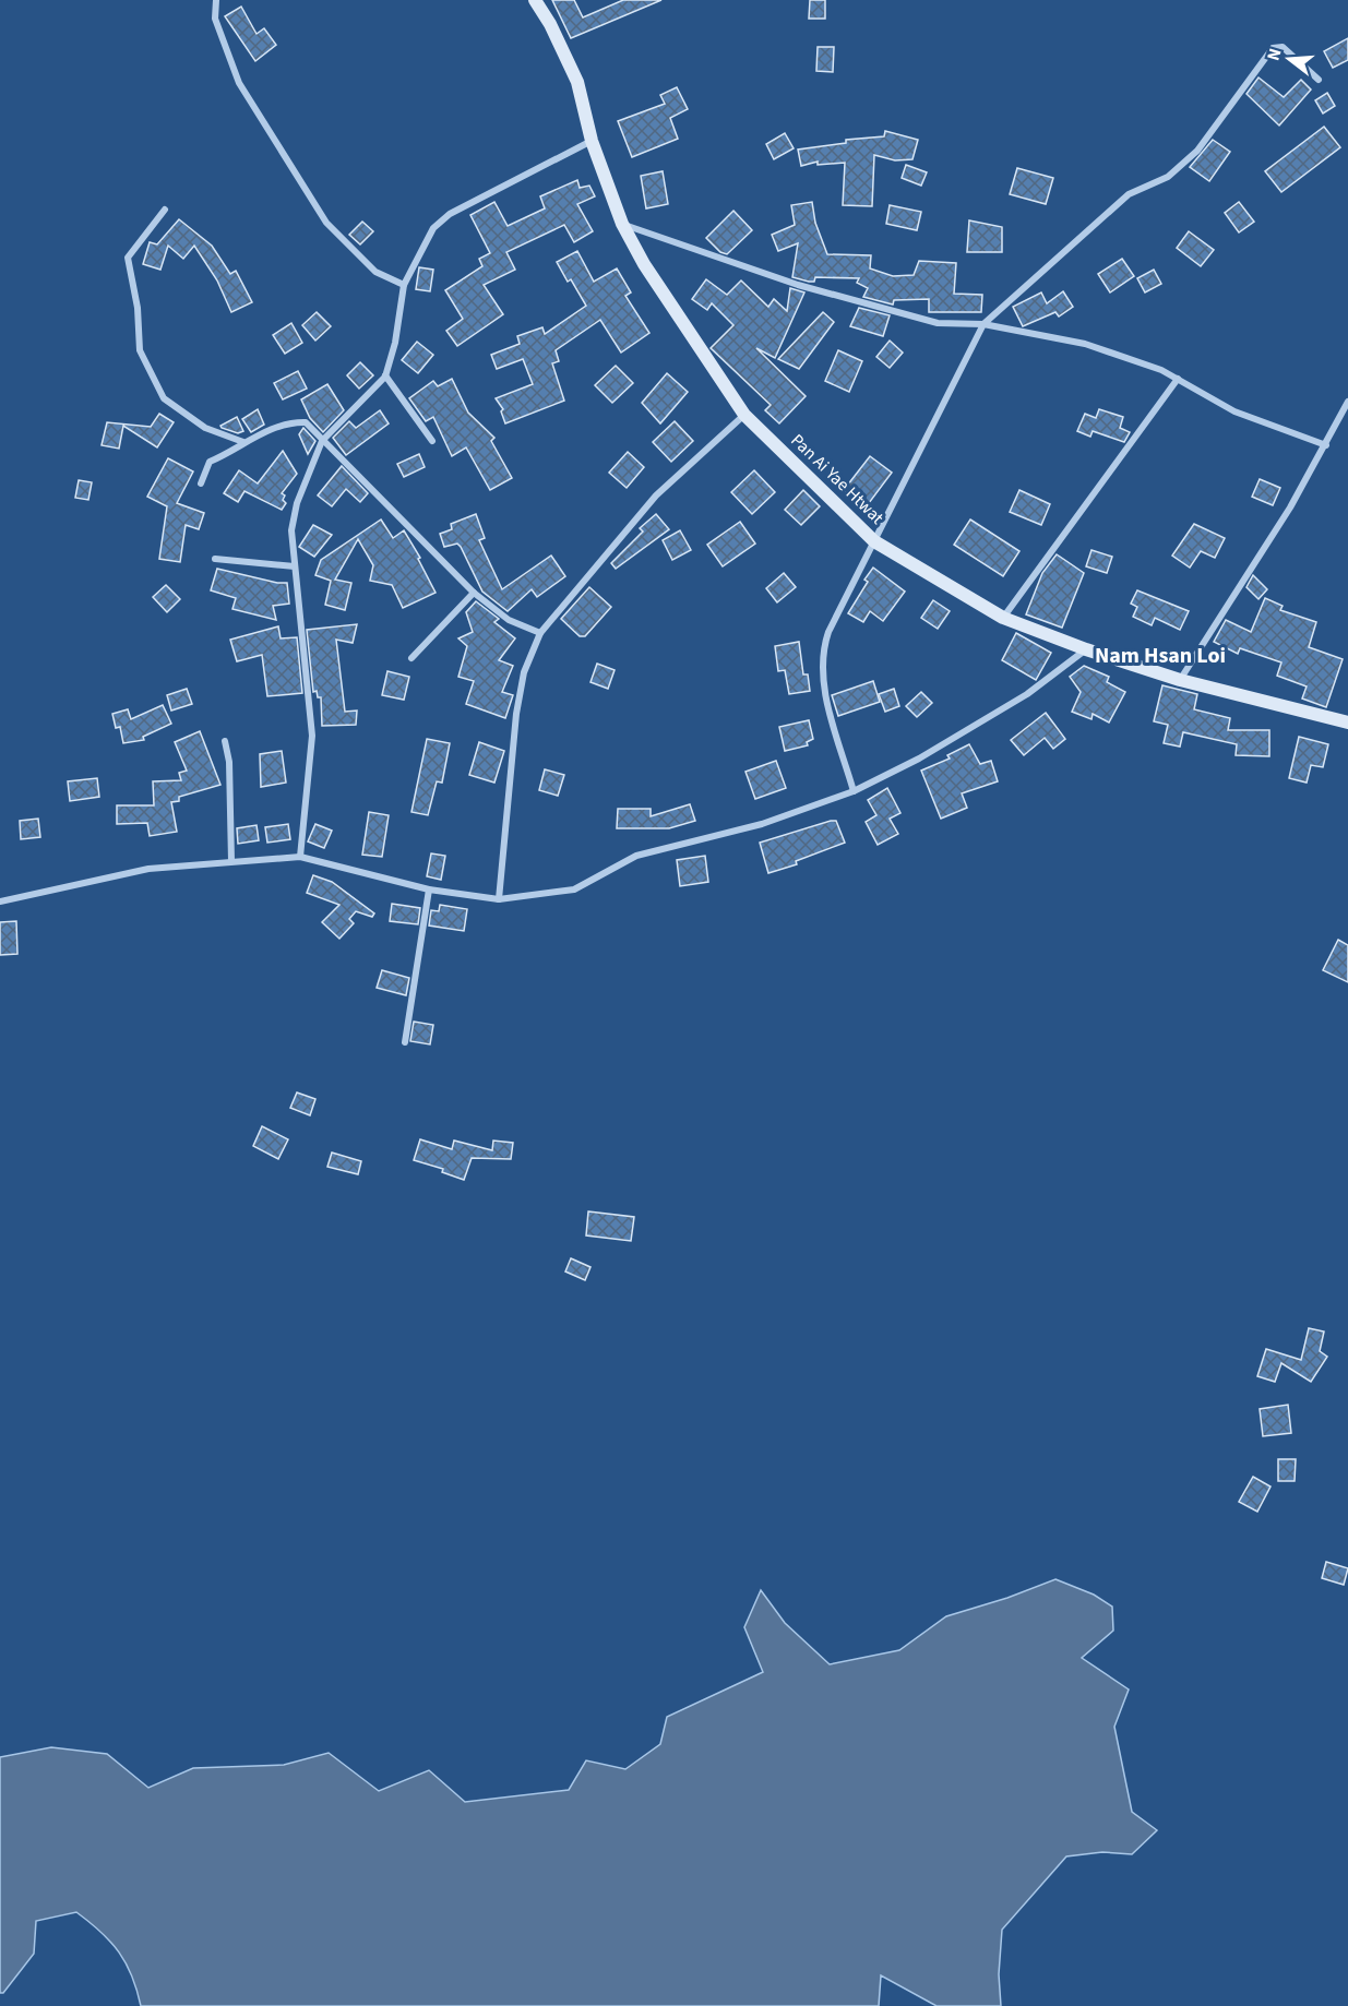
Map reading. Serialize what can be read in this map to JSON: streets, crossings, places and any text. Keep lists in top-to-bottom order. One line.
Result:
{"streets":{"street":["Pan Ai Yae Htwat"]},"districts":["Nam Hsan Loi"],"north":"left"}
